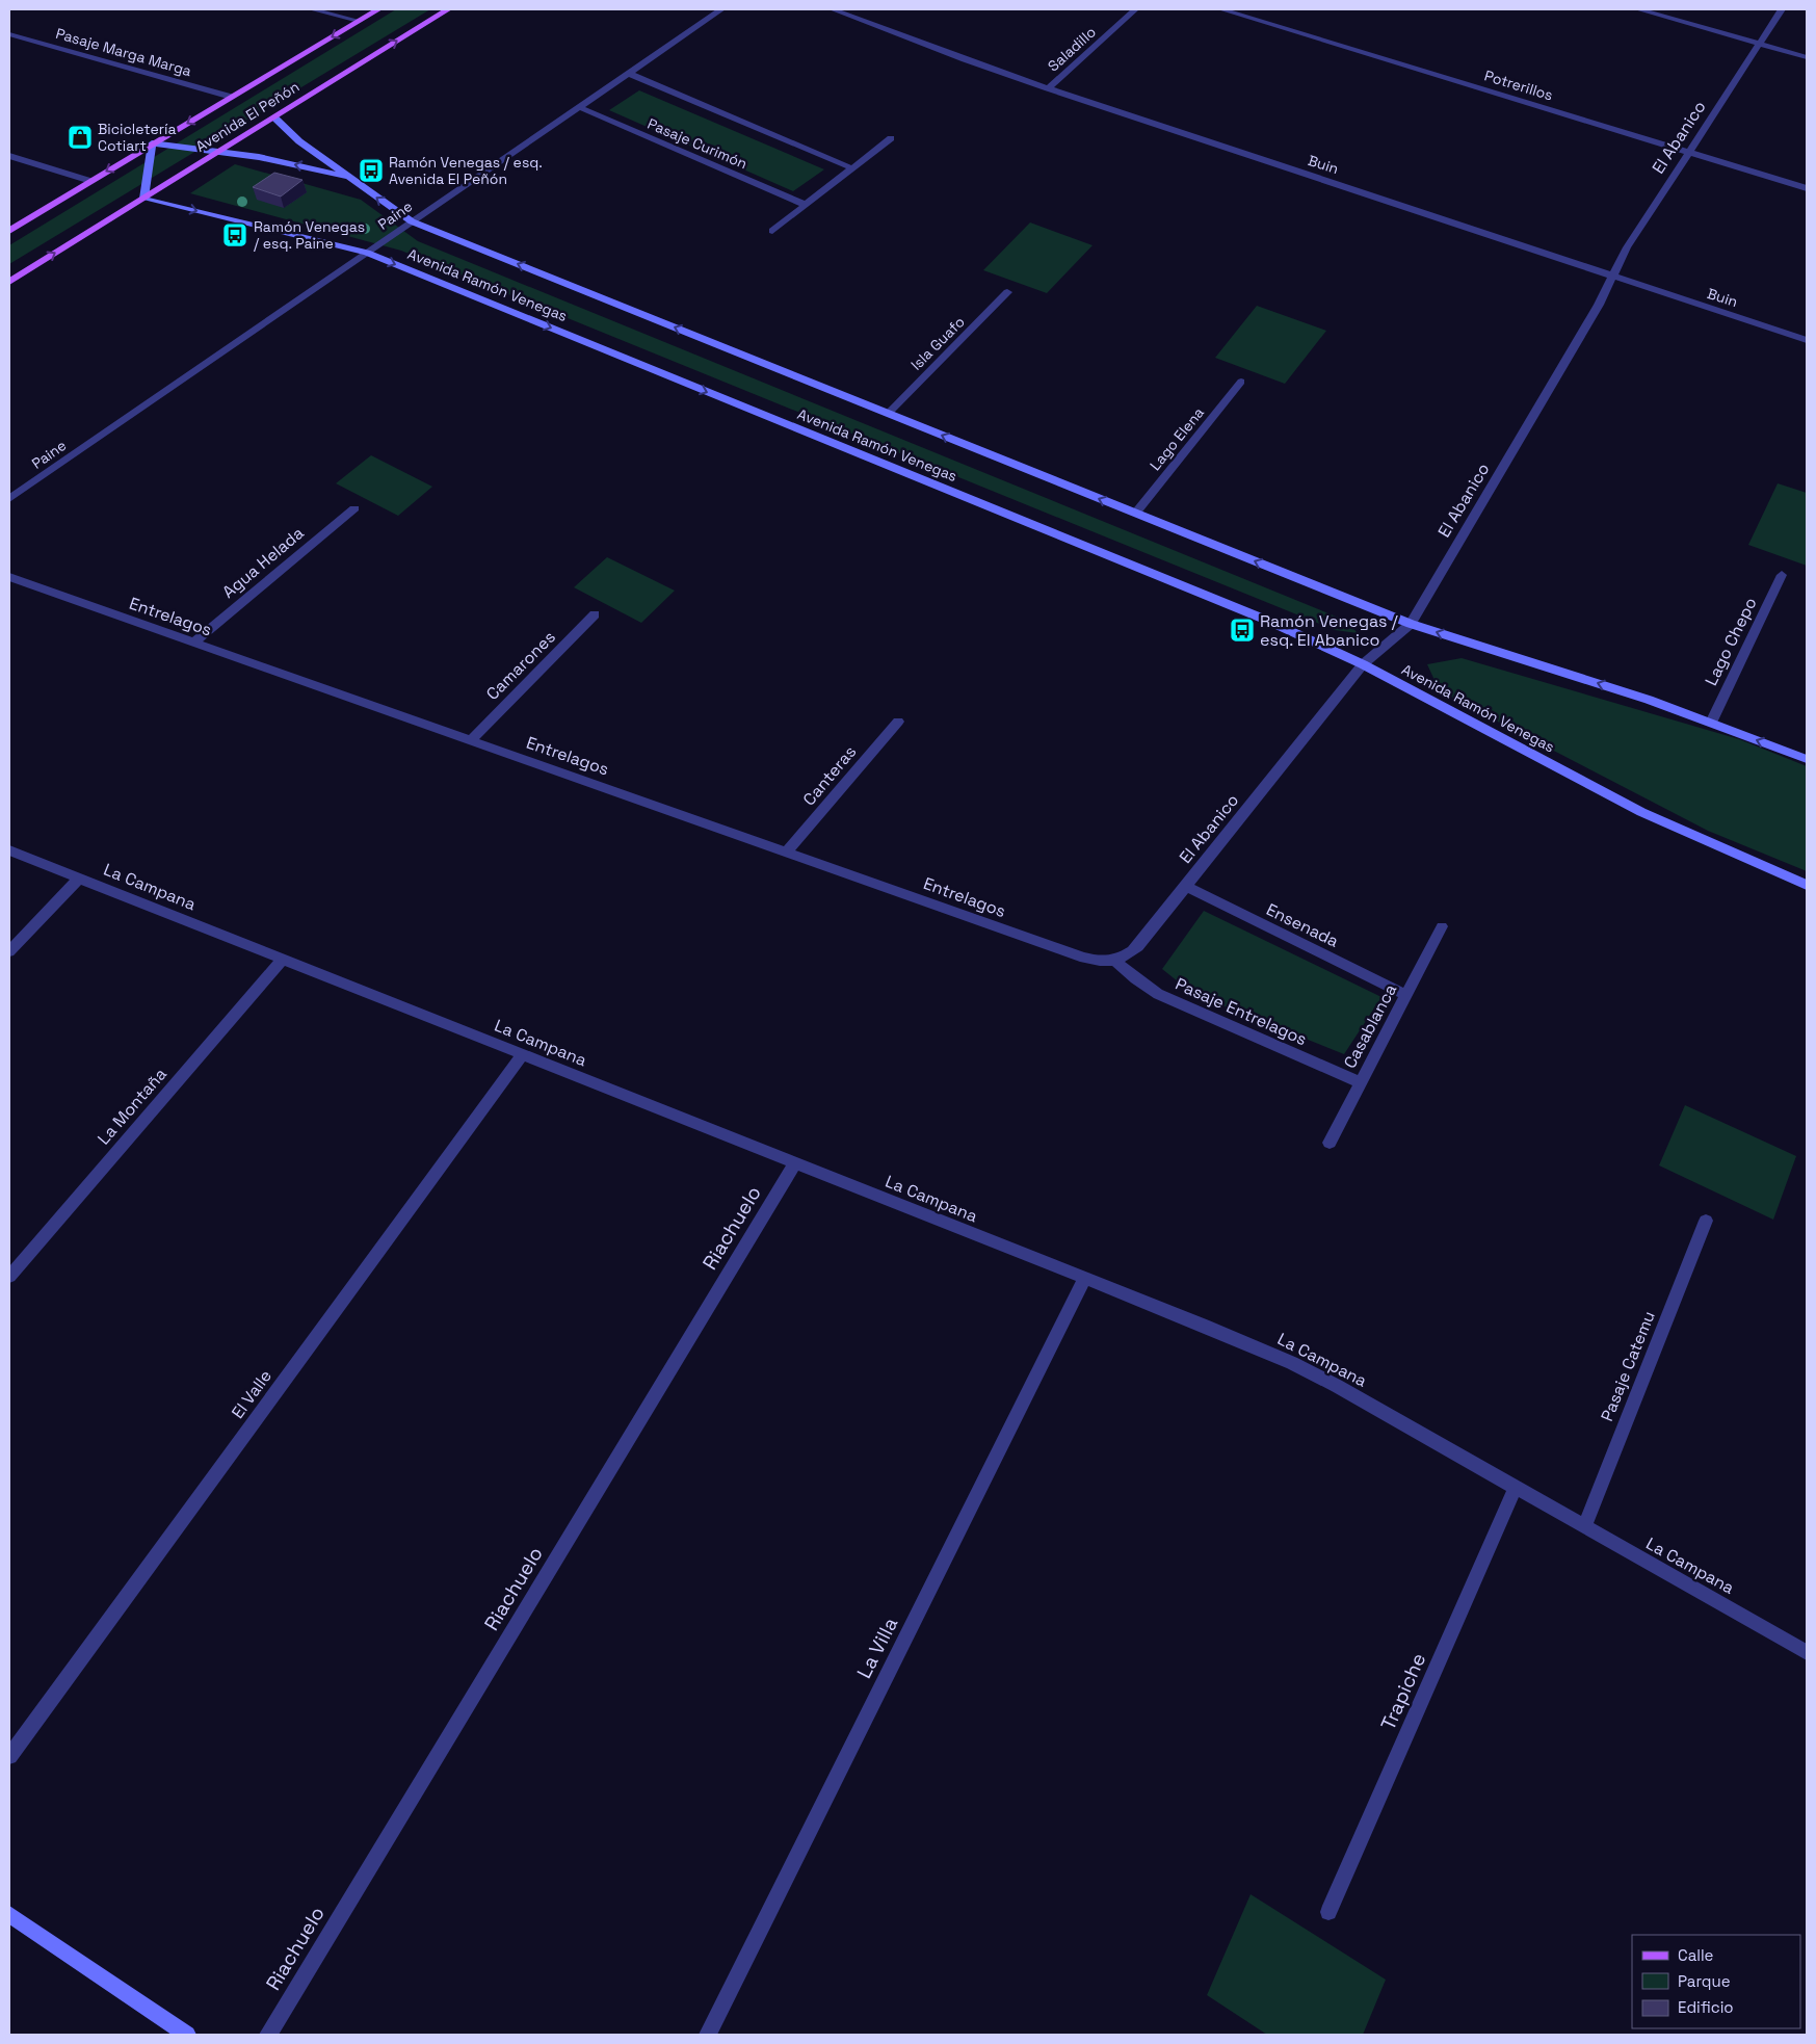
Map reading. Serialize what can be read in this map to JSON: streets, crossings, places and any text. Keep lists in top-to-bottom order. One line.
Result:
{"streets":{"main road":["Avenida El Peñón"],"street":["Saladillo","Pasaje Marga Marga","Potrerillos","El Abanico","Pasaje Curimón","Buin","Paine","Avenida Ramón Venegas","Isla Guafo","Lago Elena","Agua Helada","Entrelagos","Lago Chepo","Camarones","Canteras","La Campana","Ensenada","Pasaje Entrelagos","Casablanca","La Montaña","Riachuelo","Pasaje Catemu","El Valle","La Villa","Trapiche"]},"crossings":[["Saladillo","Buin"],["Pasaje Marga Marga","Avenida El Peñón"],["Potrerillos","El Abanico"],["Avenida El Peñón","Avenida Ramón Venegas"],["El Abanico","Buin"],["El Abanico","Avenida Ramón Venegas"],["El Abanico","Entrelagos"],["El Abanico","Ensenada"],["El Abanico","Pasaje Entrelagos"],["Pasaje Curimón","Paine"],["Paine","Avenida Ramón Venegas"],["Avenida Ramón Venegas","Isla Guafo"],["Avenida Ramón Venegas","Lago Elena"],["Avenida Ramón Venegas","Lago Chepo"],["Agua Helada","Entrelagos"],["Entrelagos","Camarones"],["Entrelagos","Canteras"],["Entrelagos","Pasaje Entrelagos"],["La Campana","La Montaña"],["La Campana","Riachuelo"],["La Campana","Pasaje Catemu"],["La Campana","El Valle"],["La Campana","La Villa"],["La Campana","Trapiche"],["Ensenada","Casablanca"],["Pasaje Entrelagos","Casablanca"]],"places":{"shop":["Bicicletería Cotiart"],"bus stop":["Ramón Venegas / esq. Avenida El Peñón","Ramón Venegas / esq. Paine","Ramón Venegas / esq. El Abanico"]},"legend":["Calle","Parque","Edificio"]}
